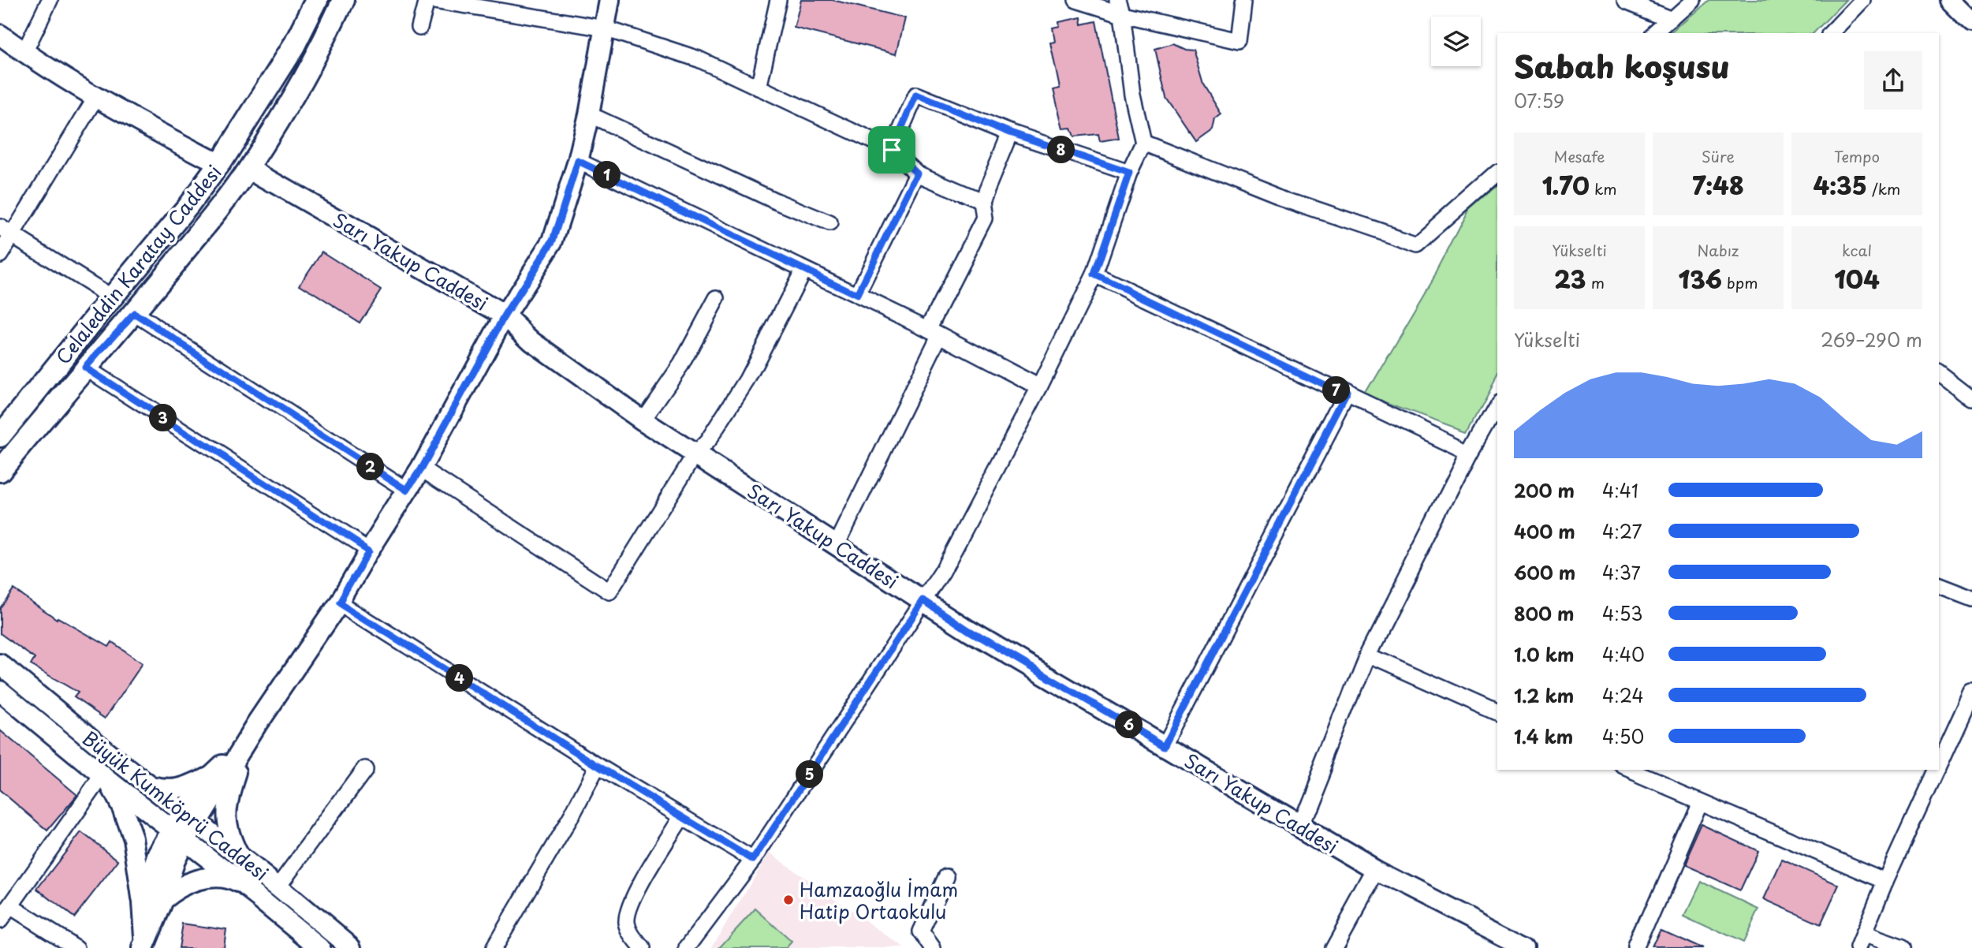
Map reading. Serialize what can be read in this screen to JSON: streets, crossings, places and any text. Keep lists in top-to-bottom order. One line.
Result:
{"streets":{"main road":["Celaleddin Karatay Caddesi"],"street":["Sarı Yakup Caddesi","Büyük Kumköprü Caddesi"]},"crossings":[["Sarı Yakup Caddesi","Celaleddin Karatay Caddesi"]],"places":["Hamzaoğlu İmam Hatip Ortaokulu"],"page":{"heading":["Sabah koşusu","07:59"],"stats":[["Mesafe","1.70 km"],["Süre","7:48"],["Tempo","4:35 /km"],["Yükselti","23 m"],["Nabız","136 bpm"],["kcal","104"]],"pins":["8","1","7","3","2","4","6","5"],"chart":["Yükselti","269–290 m"],"list":[{"name":"200 m","note":"4:41"},{"name":"400 m","note":"4:27"},{"name":"600 m","note":"4:37"},{"name":"800 m","note":"4:53"},{"name":"1.0 km","note":"4:40"},{"name":"1.2 km","note":"4:24"},{"name":"1.4 km","note":"4:50"}]}}
